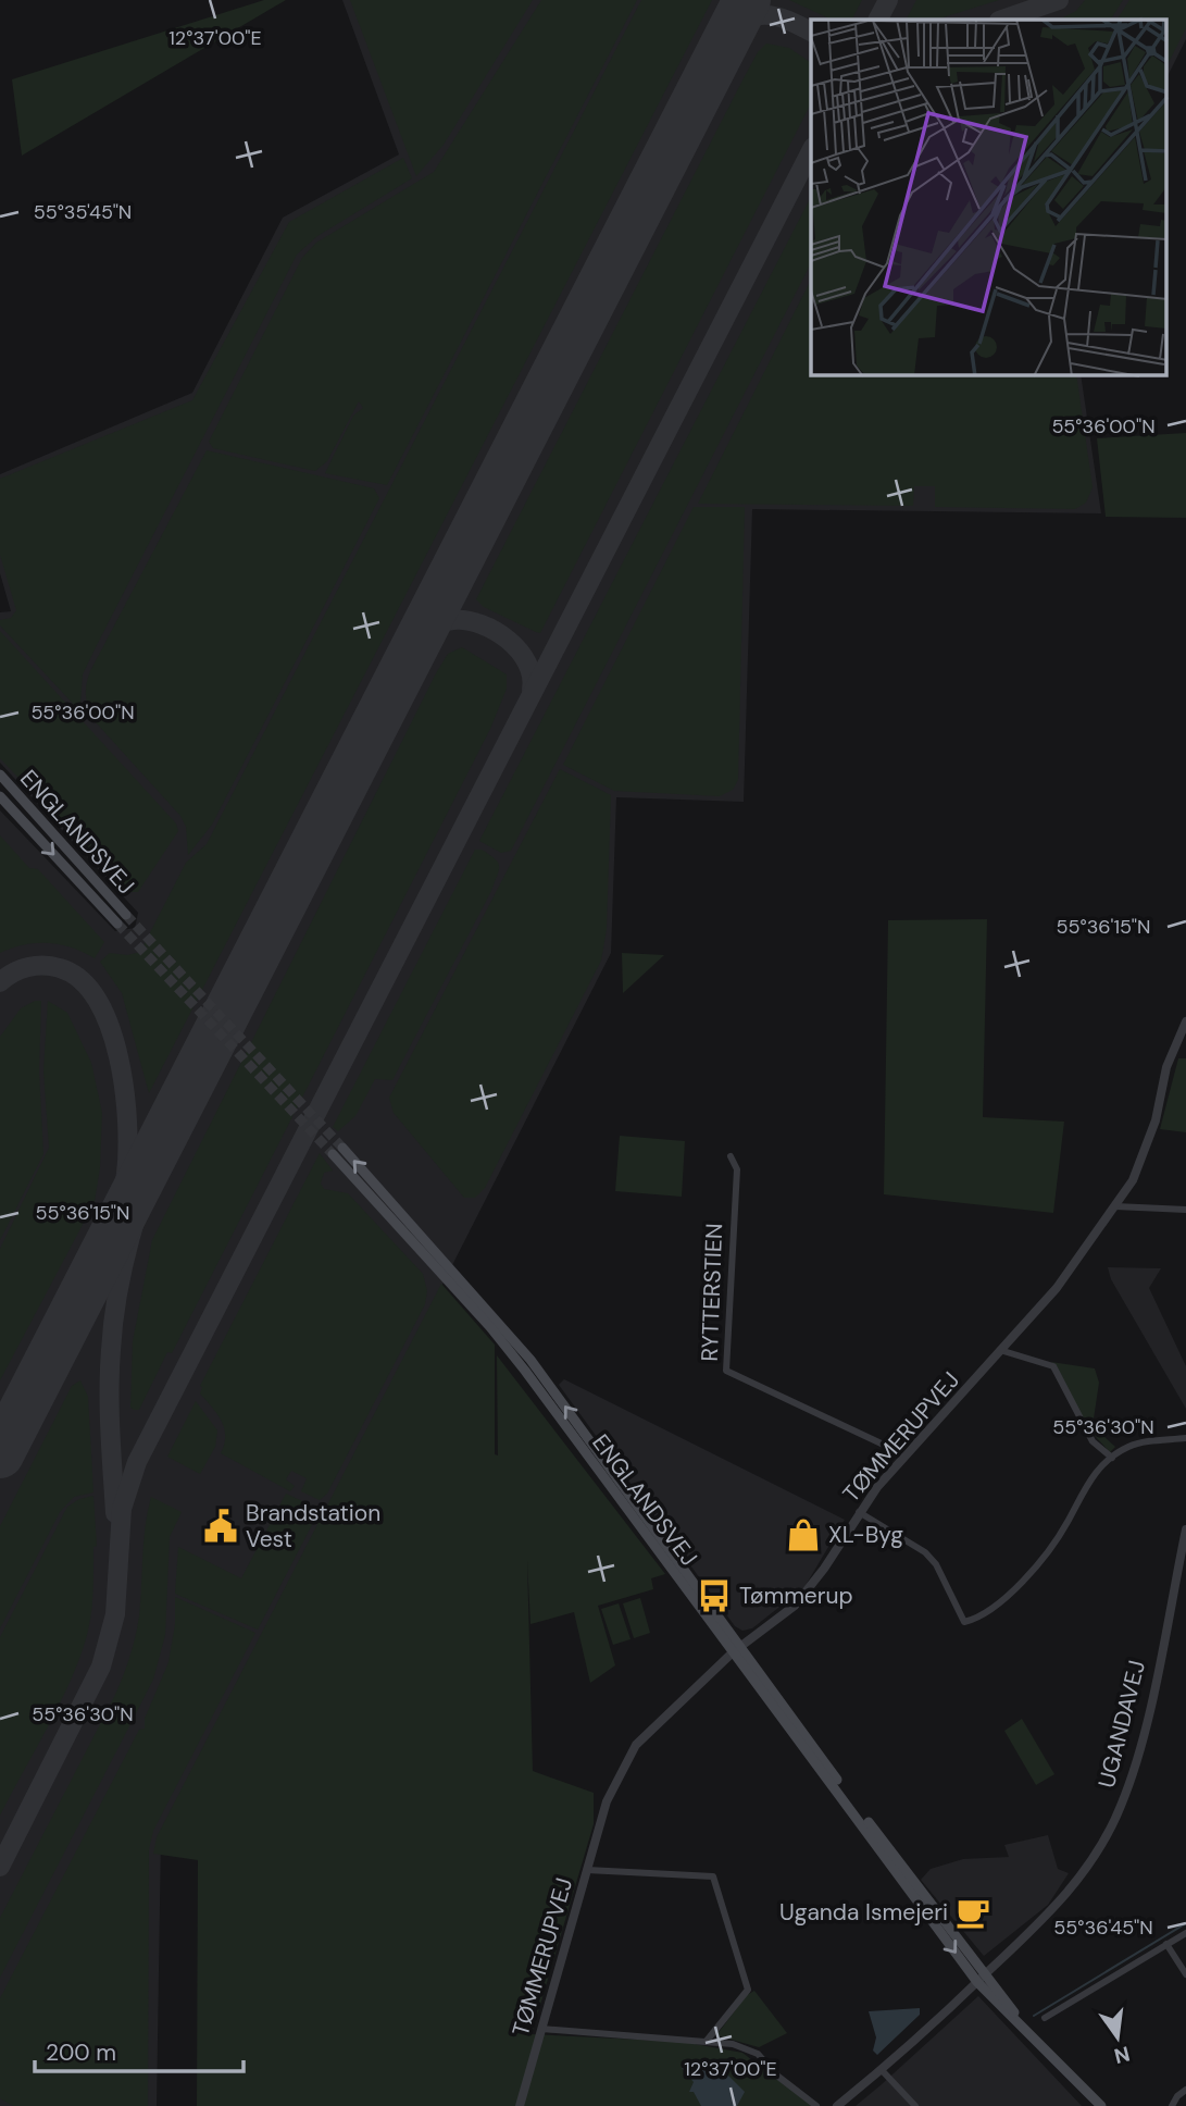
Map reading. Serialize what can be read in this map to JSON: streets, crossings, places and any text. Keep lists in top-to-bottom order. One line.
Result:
{"streets":{"main road":["ENGLANDSVEJ"],"street":["RYTTERSTIEN","TØMMERUPVEJ","UGANDAVEJ"]},"crossings":[["ENGLANDSVEJ","TØMMERUPVEJ"],["ENGLANDSVEJ","UGANDAVEJ"],["RYTTERSTIEN","TØMMERUPVEJ"]],"places":{"public building":["Brandstation Vest"],"shop":["XL-Byg"],"bus stop":["Tømmerup"],"cafe":["Uganda Ismejeri"]},"scale_bar":"200 m","north":"bottom","coordinates":["12°37'00\"E","55°35'45\"N","55°36'00\"N","55°36'15\"N","55°36'30\"N","55°36'45\"N"]}
